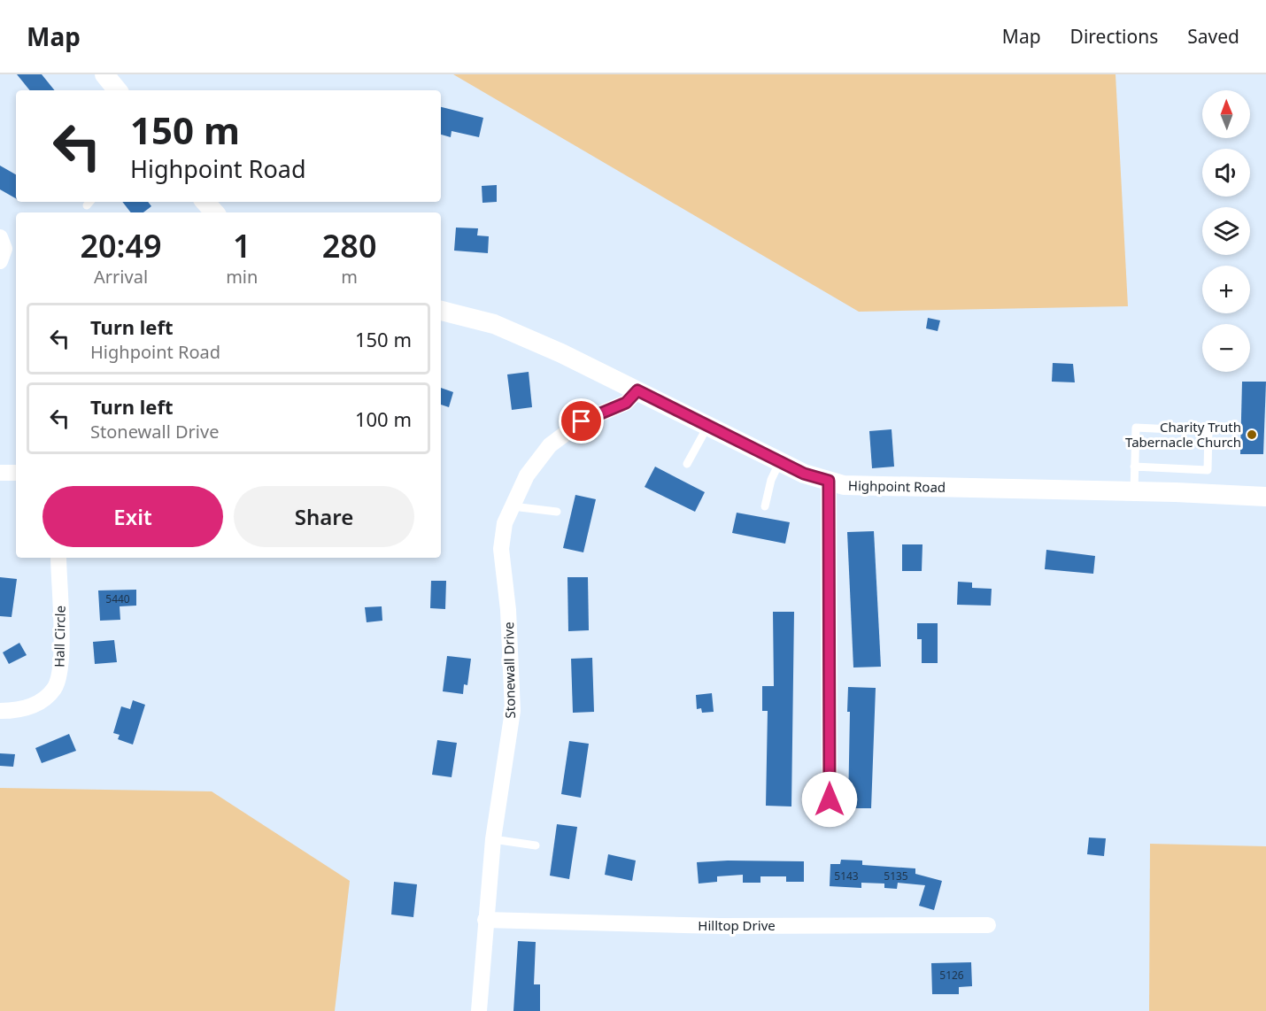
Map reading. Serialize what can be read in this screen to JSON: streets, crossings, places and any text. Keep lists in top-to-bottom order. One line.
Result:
{"streets":{"street":["Highpoint Road","Hall Circle","Stonewall Drive","Hilltop Drive"]},"crossings":[["Highpoint Road","Stonewall Drive"],["Stonewall Drive","Hilltop Drive"]],"places":["Charity Truth Tabernacle Church"],"house_numbers":["5440","5143","5135","5126"],"north":"top","page":{"header":"Map","nav":["Map","Directions","Saved"],"map_buttons":["+","−"],"turn":["150 m","Highpoint Road"],"eta":["20:49","Arrival","1","min","280","m"],"list":[{"name":"Turn left","note":"Highpoint Road","value":"150 m"},{"name":"Turn left","note":"Stonewall Drive","value":"100 m"}],"buttons":["Exit","Share"]}}
